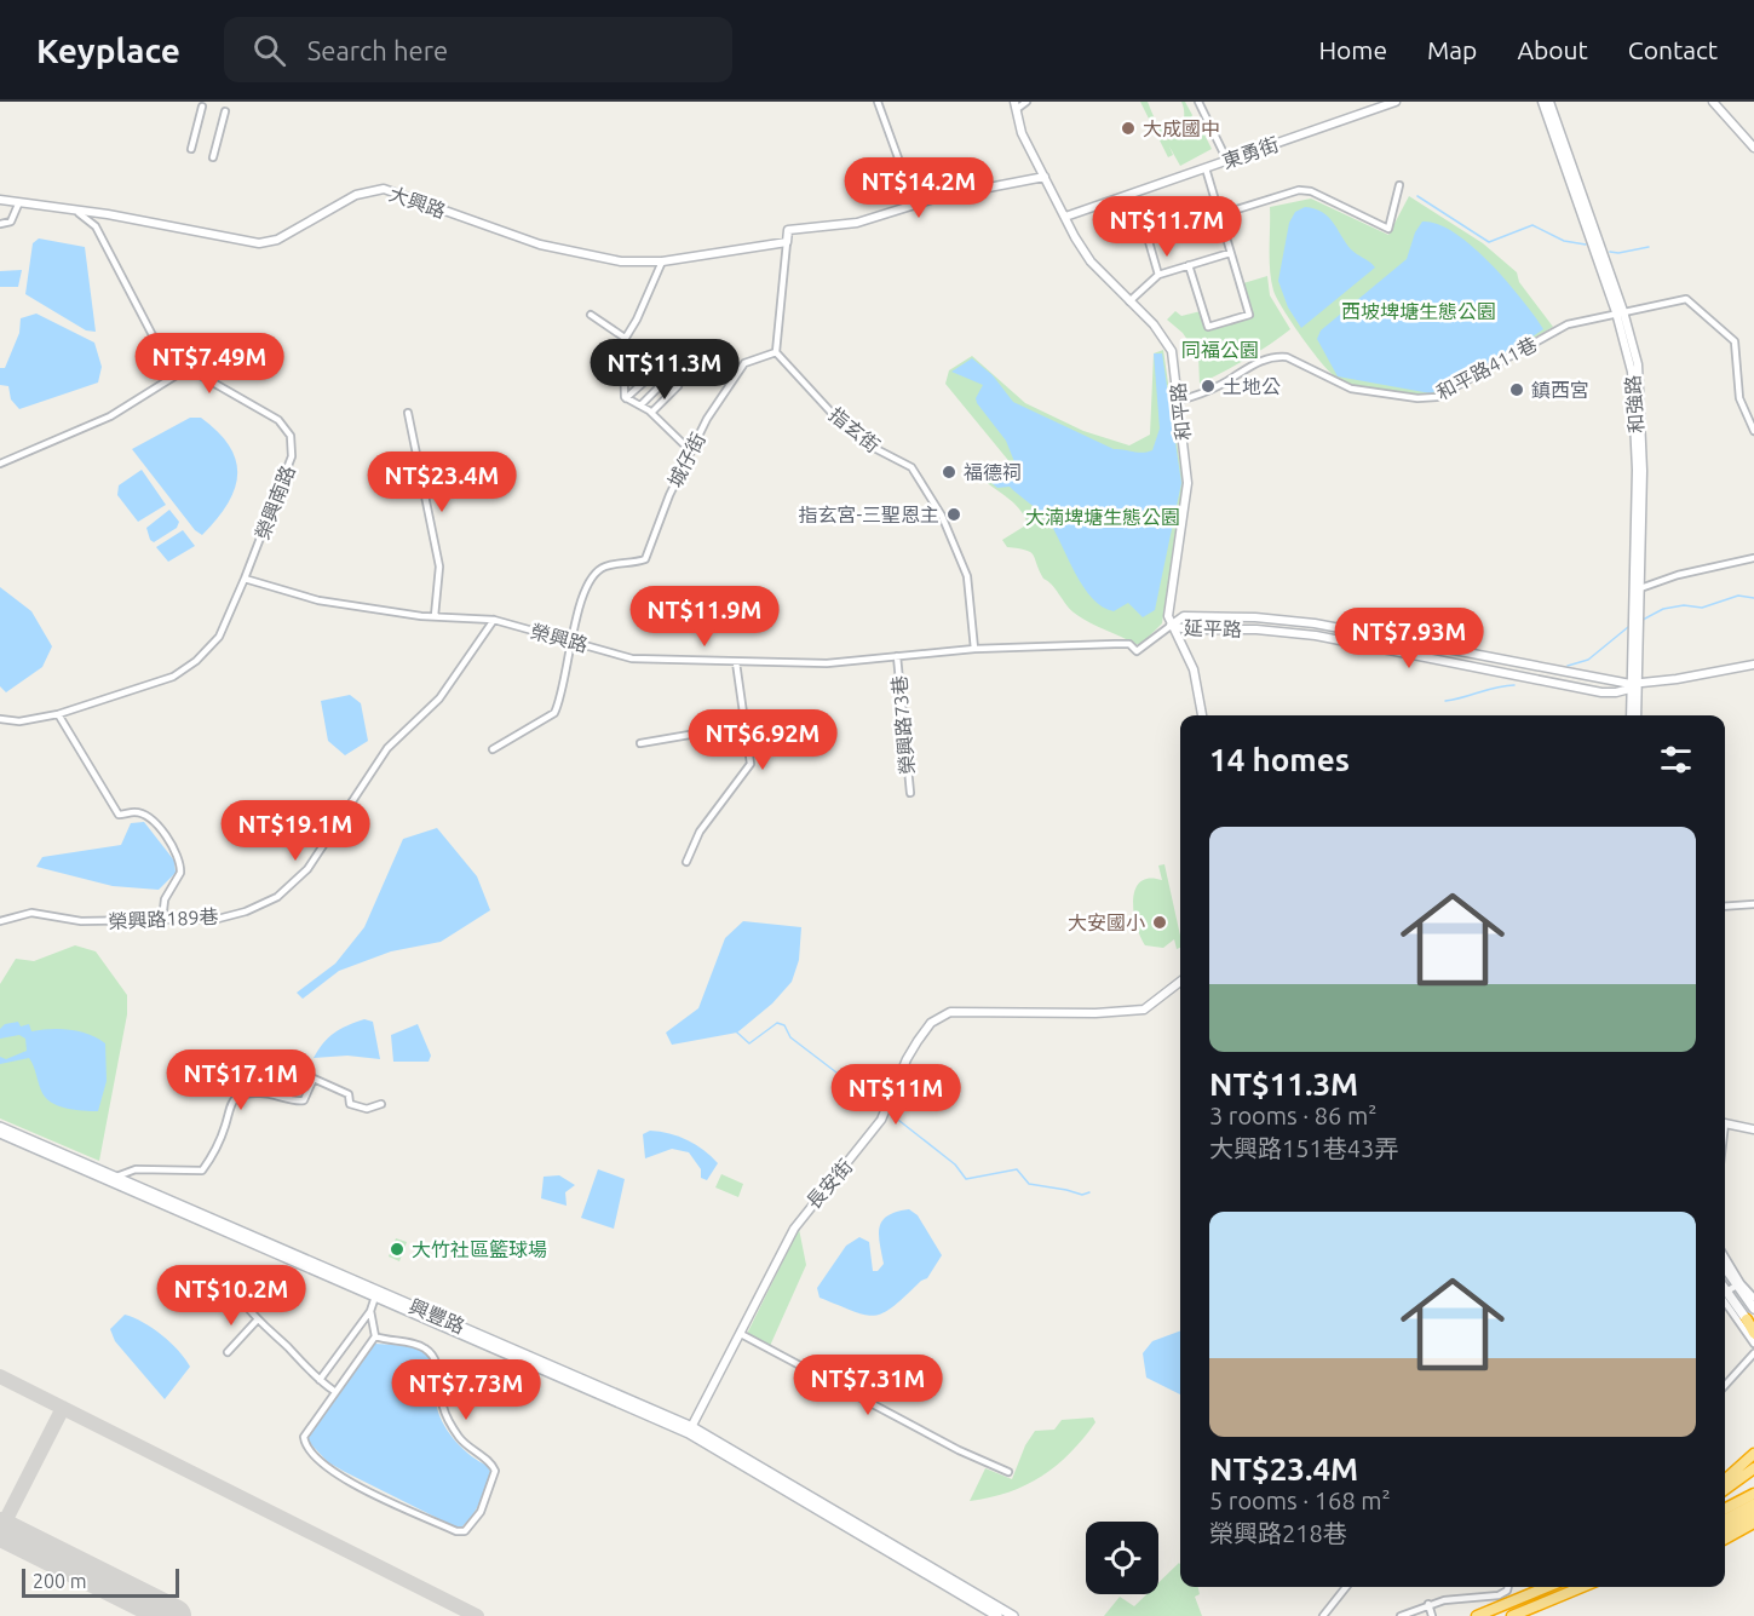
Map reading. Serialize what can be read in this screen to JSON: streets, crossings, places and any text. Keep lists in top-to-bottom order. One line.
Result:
{"streets":{"main road":["興豐路"],"street":["東勇街","大興路","和平路411巷","和強路","和平路","指玄街","城仔街","榮興南路","延平路","榮興路","榮興路73巷","榮興路189巷","長安街"]},"crossings":[["東勇街","和平路"],["大興路","榮興南路"],["和平路411巷","和強路"],["和平路411巷","和平路"],["和強路","延平路"],["和平路","延平路"],["和平路","榮興路"],["指玄街","城仔街"],["指玄街","榮興路"],["城仔街","榮興路"],["榮興南路","榮興路"],["延平路","榮興路"],["榮興路","榮興路73巷"],["榮興路","榮興路189巷"],["長安街","興豐路"]],"parks":["西坡埤塘生態公園","同福公園","大湳埤塘生態公園"],"places":["大成國中","土地公","鎮西宮","福德祠","指玄宮-三聖恩主","大安國小","大竹社區籃球場"],"scale_bar":"200 m","page":{"header":"Keyplace","search":"Search here","nav":["Home","Map","About","Contact"],"price":["NT$14.2M","NT$11.7M","NT$7.49M","NT$11.3M","NT$23.4M","NT$11.9M","NT$7.93M","NT$6.92M","NT$19.1M","NT$17.1M","NT$11M","NT$10.2M","NT$7.31M","NT$7.73M"],"heading":"14 homes","list":[{"name":"NT$11.3M","note":"3 rooms · 86 m² · 大興路151巷43弄"},{"name":"NT$23.4M","note":"5 rooms · 168 m² · 榮興路218巷"}],"scale":"200 m"}}
